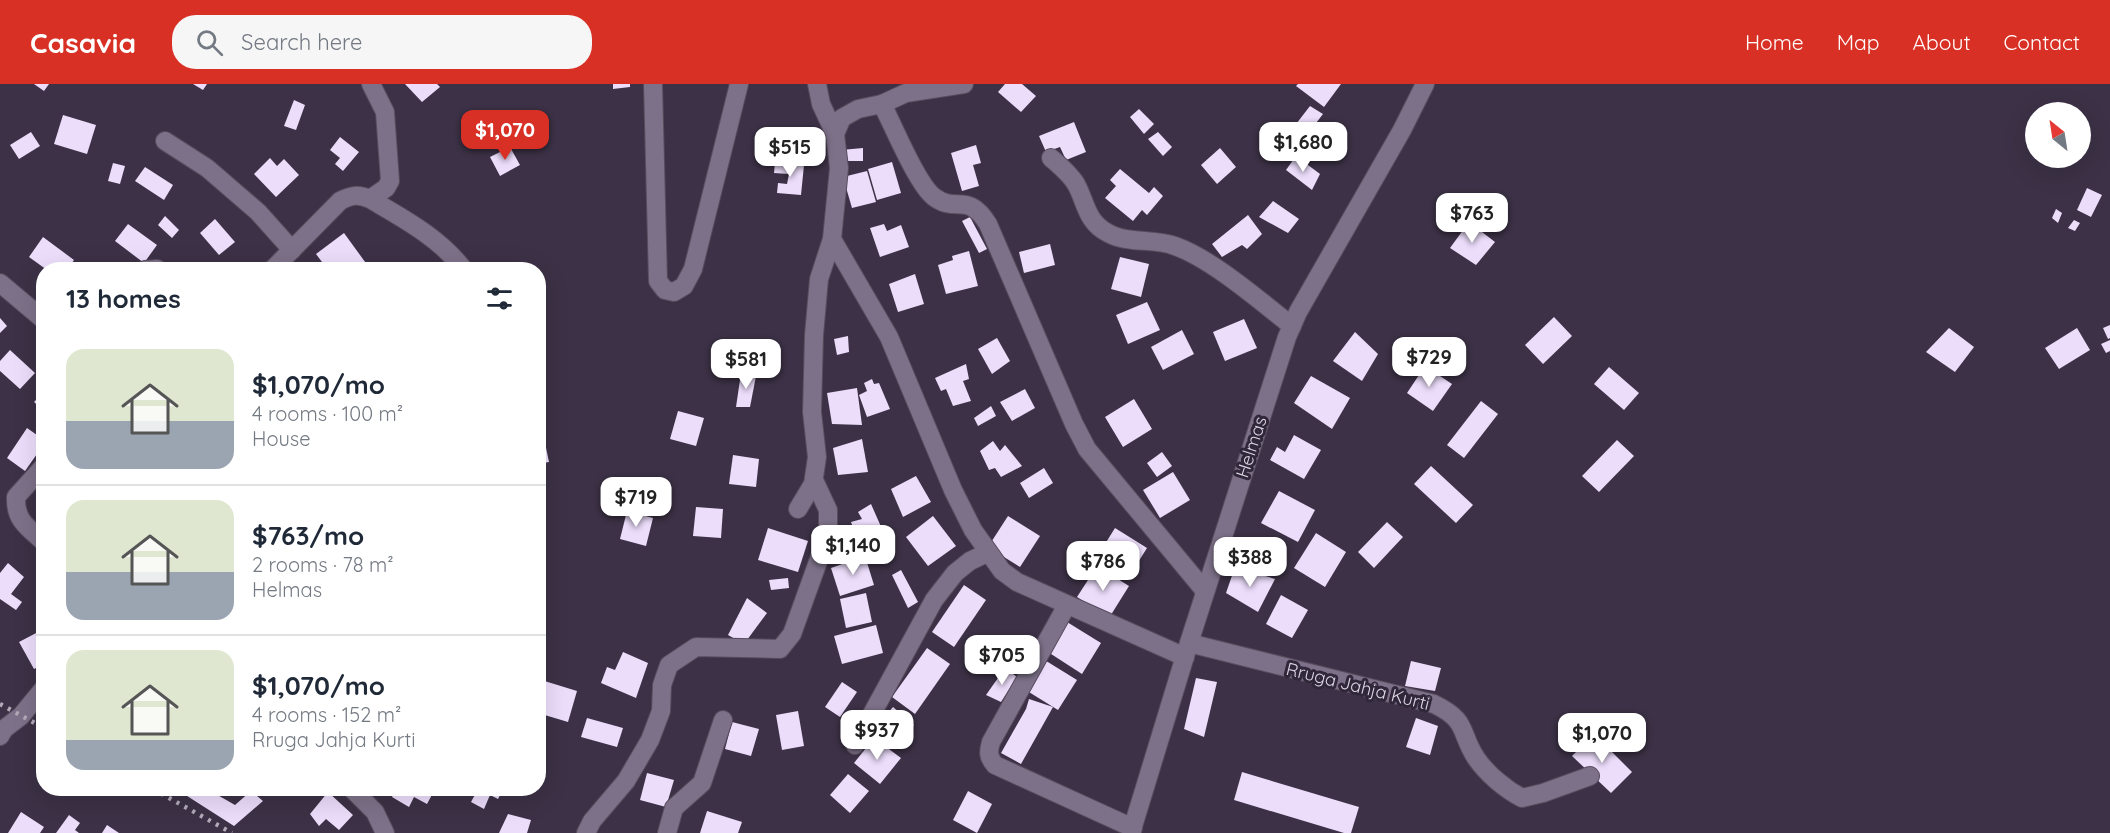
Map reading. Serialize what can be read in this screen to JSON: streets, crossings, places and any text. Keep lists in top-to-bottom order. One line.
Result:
{"streets":{"street":["Helmas","Rruga Jahja Kurti"]},"crossings":[["Helmas","Rruga Jahja Kurti"]],"north":"top left","page":{"header":"Casavia","search":"Search here","nav":["Home","Map","About","Contact"],"price":["$1,070","$1,680","$515","$763","$729","$581","$719","$1,140","$388","$786","$705","$937","$1,070"],"heading":"13 homes","list":[{"name":"$1,070/mo","note":"4 rooms · 100 m² · House"},{"name":"$763/mo","note":"2 rooms · 78 m² · Helmas"},{"name":"$1,070/mo","note":"4 rooms · 152 m² · Rruga Jahja Kurti"}]}}
